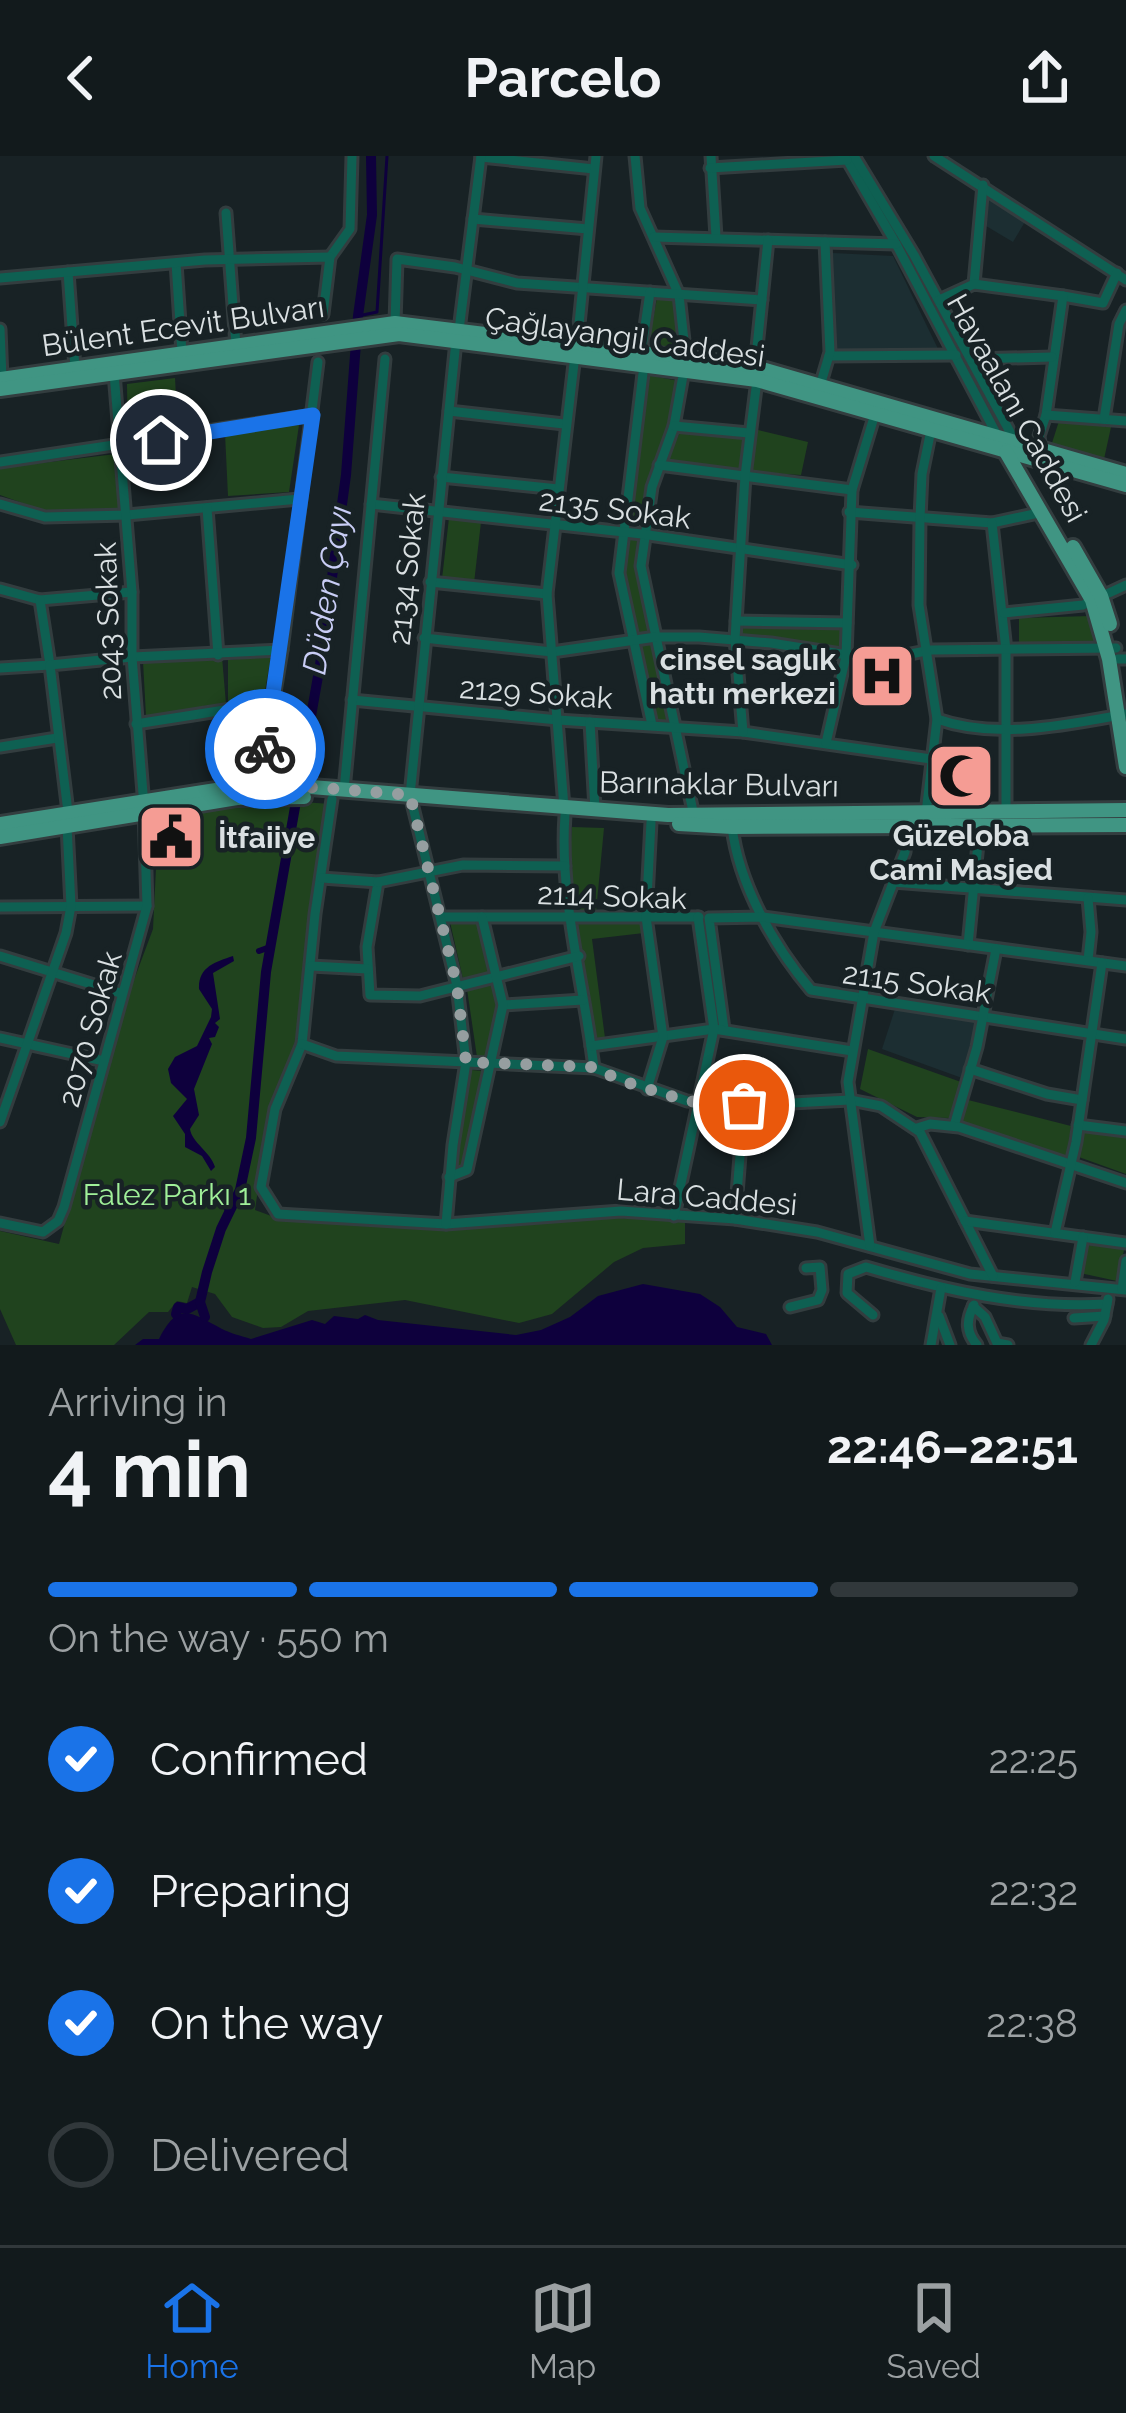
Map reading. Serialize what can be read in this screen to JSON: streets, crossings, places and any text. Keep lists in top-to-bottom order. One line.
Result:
{"streets":{"main road":["Bülent Ecevit Bulvarı","Çağlayangil Caddesi","Havaalanı Caddesi","Barınaklar Bulvarı"],"street":["2135 Sokak","2134 Sokak","2043 Sokak","2129 Sokak","2114 Sokak","2115 Sokak","2070 Sokak","Lara Caddesi"]},"crossings":[["Bülent Ecevit Bulvarı","Çağlayangil Caddesi"],["Bülent Ecevit Bulvarı","2043 Sokak"],["Çağlayangil Caddesi","Havaalanı Caddesi"],["Çağlayangil Caddesi","2134 Sokak"],["2135 Sokak","2134 Sokak"],["2134 Sokak","2129 Sokak"],["2134 Sokak","Barınaklar Bulvarı"],["2134 Sokak","2114 Sokak"],["2134 Sokak","Lara Caddesi"],["2043 Sokak","2070 Sokak"],["Barınaklar Bulvarı","2115 Sokak"],["2114 Sokak","Lara Caddesi"]],"water":["Düden Çayı"],"parks":["Falez Parkı 1"],"places":{"hospital":["cinsel saglık hattı merkezi"],"mosque":["Güzeloba Cami Masjed"],"public building":["İtfaiiye"]},"page":{"header":"Parcelo","heading":["4 min","Arriving in","22:46–22:51"],"bar":"On the way · 550 m","list":[["Confirmed","22:25"],["Preparing","22:32"],["On the way","22:38"],"Delivered"],"tabs":["Home","Map","Saved"]}}
